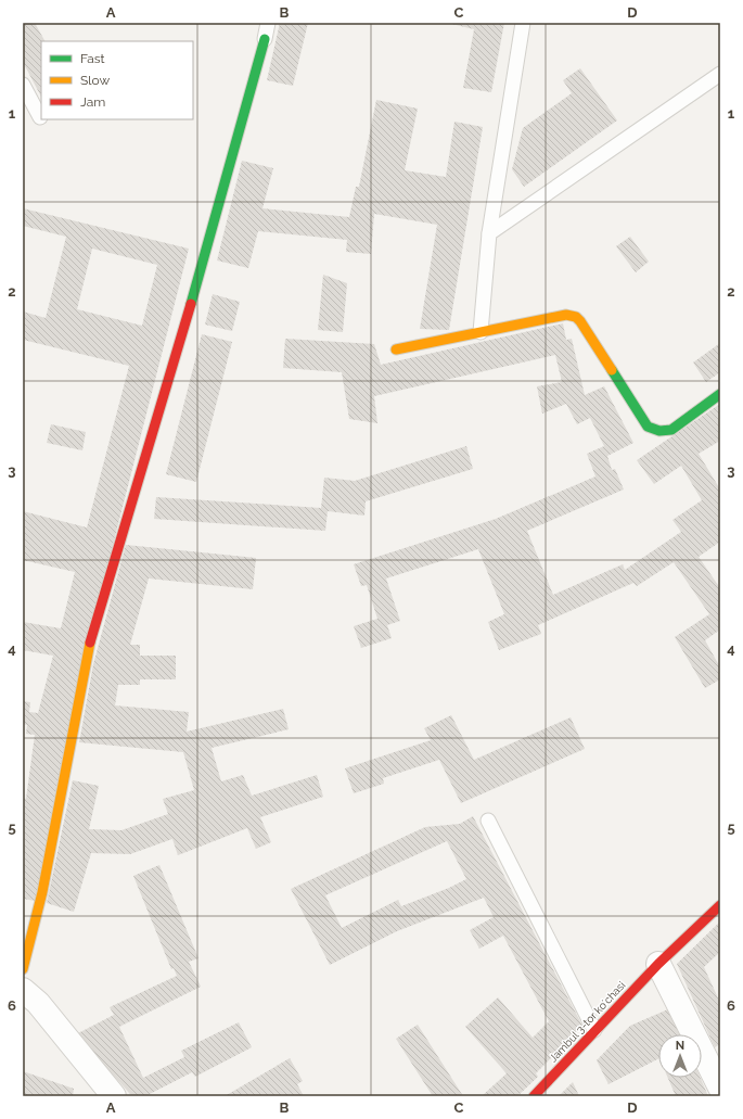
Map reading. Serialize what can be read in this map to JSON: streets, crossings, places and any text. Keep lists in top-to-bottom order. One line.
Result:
{"streets":{"street":["Jambul 3-tor koʻchasi"]},"legend":["Fast","Slow","Jam"],"north":"top","grid":{"columns":["A","B","C","D"],"rows":["1","2","3","4","5","6"]}}
